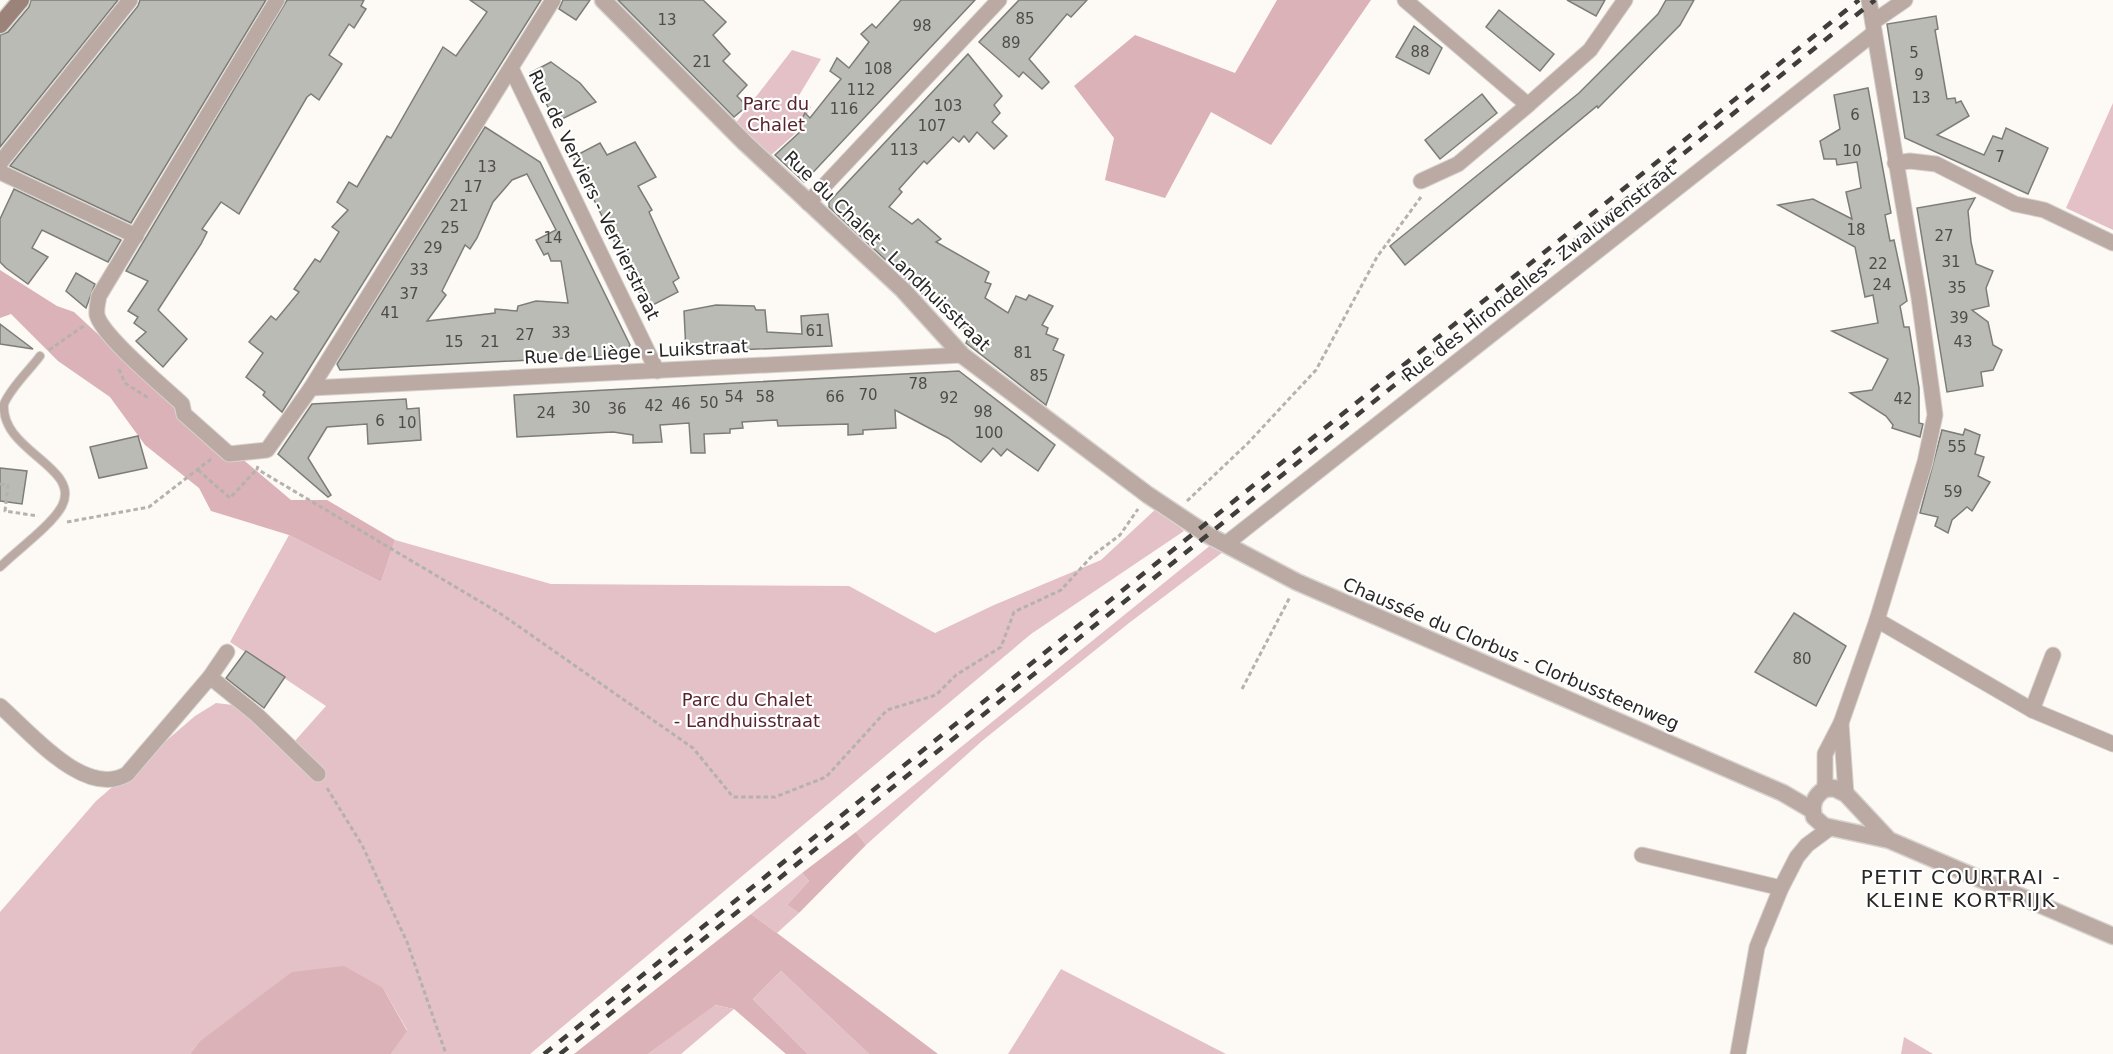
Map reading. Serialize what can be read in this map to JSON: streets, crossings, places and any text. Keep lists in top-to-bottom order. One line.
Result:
{"streets":{"street":["Rue de Verviers - Vervierstraat","Rue du Chalet - Landhuisstraat","Rue des Hirondelles - Zwaluwenstraat","Rue de Liège - Luikstraat","Chaussée du Clorbus - Clorbussteenweg"]},"crossings":[["Rue de Verviers - Vervierstraat","Rue de Liège - Luikstraat"],["Rue du Chalet - Landhuisstraat","Rue des Hirondelles - Zwaluwenstraat"],["Rue du Chalet - Landhuisstraat","Rue de Liège - Luikstraat"],["Rue du Chalet - Landhuisstraat","Chaussée du Clorbus - Clorbussteenweg"],["Rue des Hirondelles - Zwaluwenstraat","Chaussée du Clorbus - Clorbussteenweg"]],"districts":["PETIT COURTRAI - KLEINE KORTRIJK"],"parks":["Parc du Chalet","Parc du Chalet - Landhuisstraat"],"house_numbers":["85","13","98","89","88","5","21","108","9","112","13","103","116","6","107","113","10","7","13","17","21","25","18","27","14","29","31","22","33","24","35","37","41","39","61","33","27","15","21","43","81","85","78","70","54","58","66","92","42","50","46","42","30","36","98","24","6","10","100","55","59","80"]}
